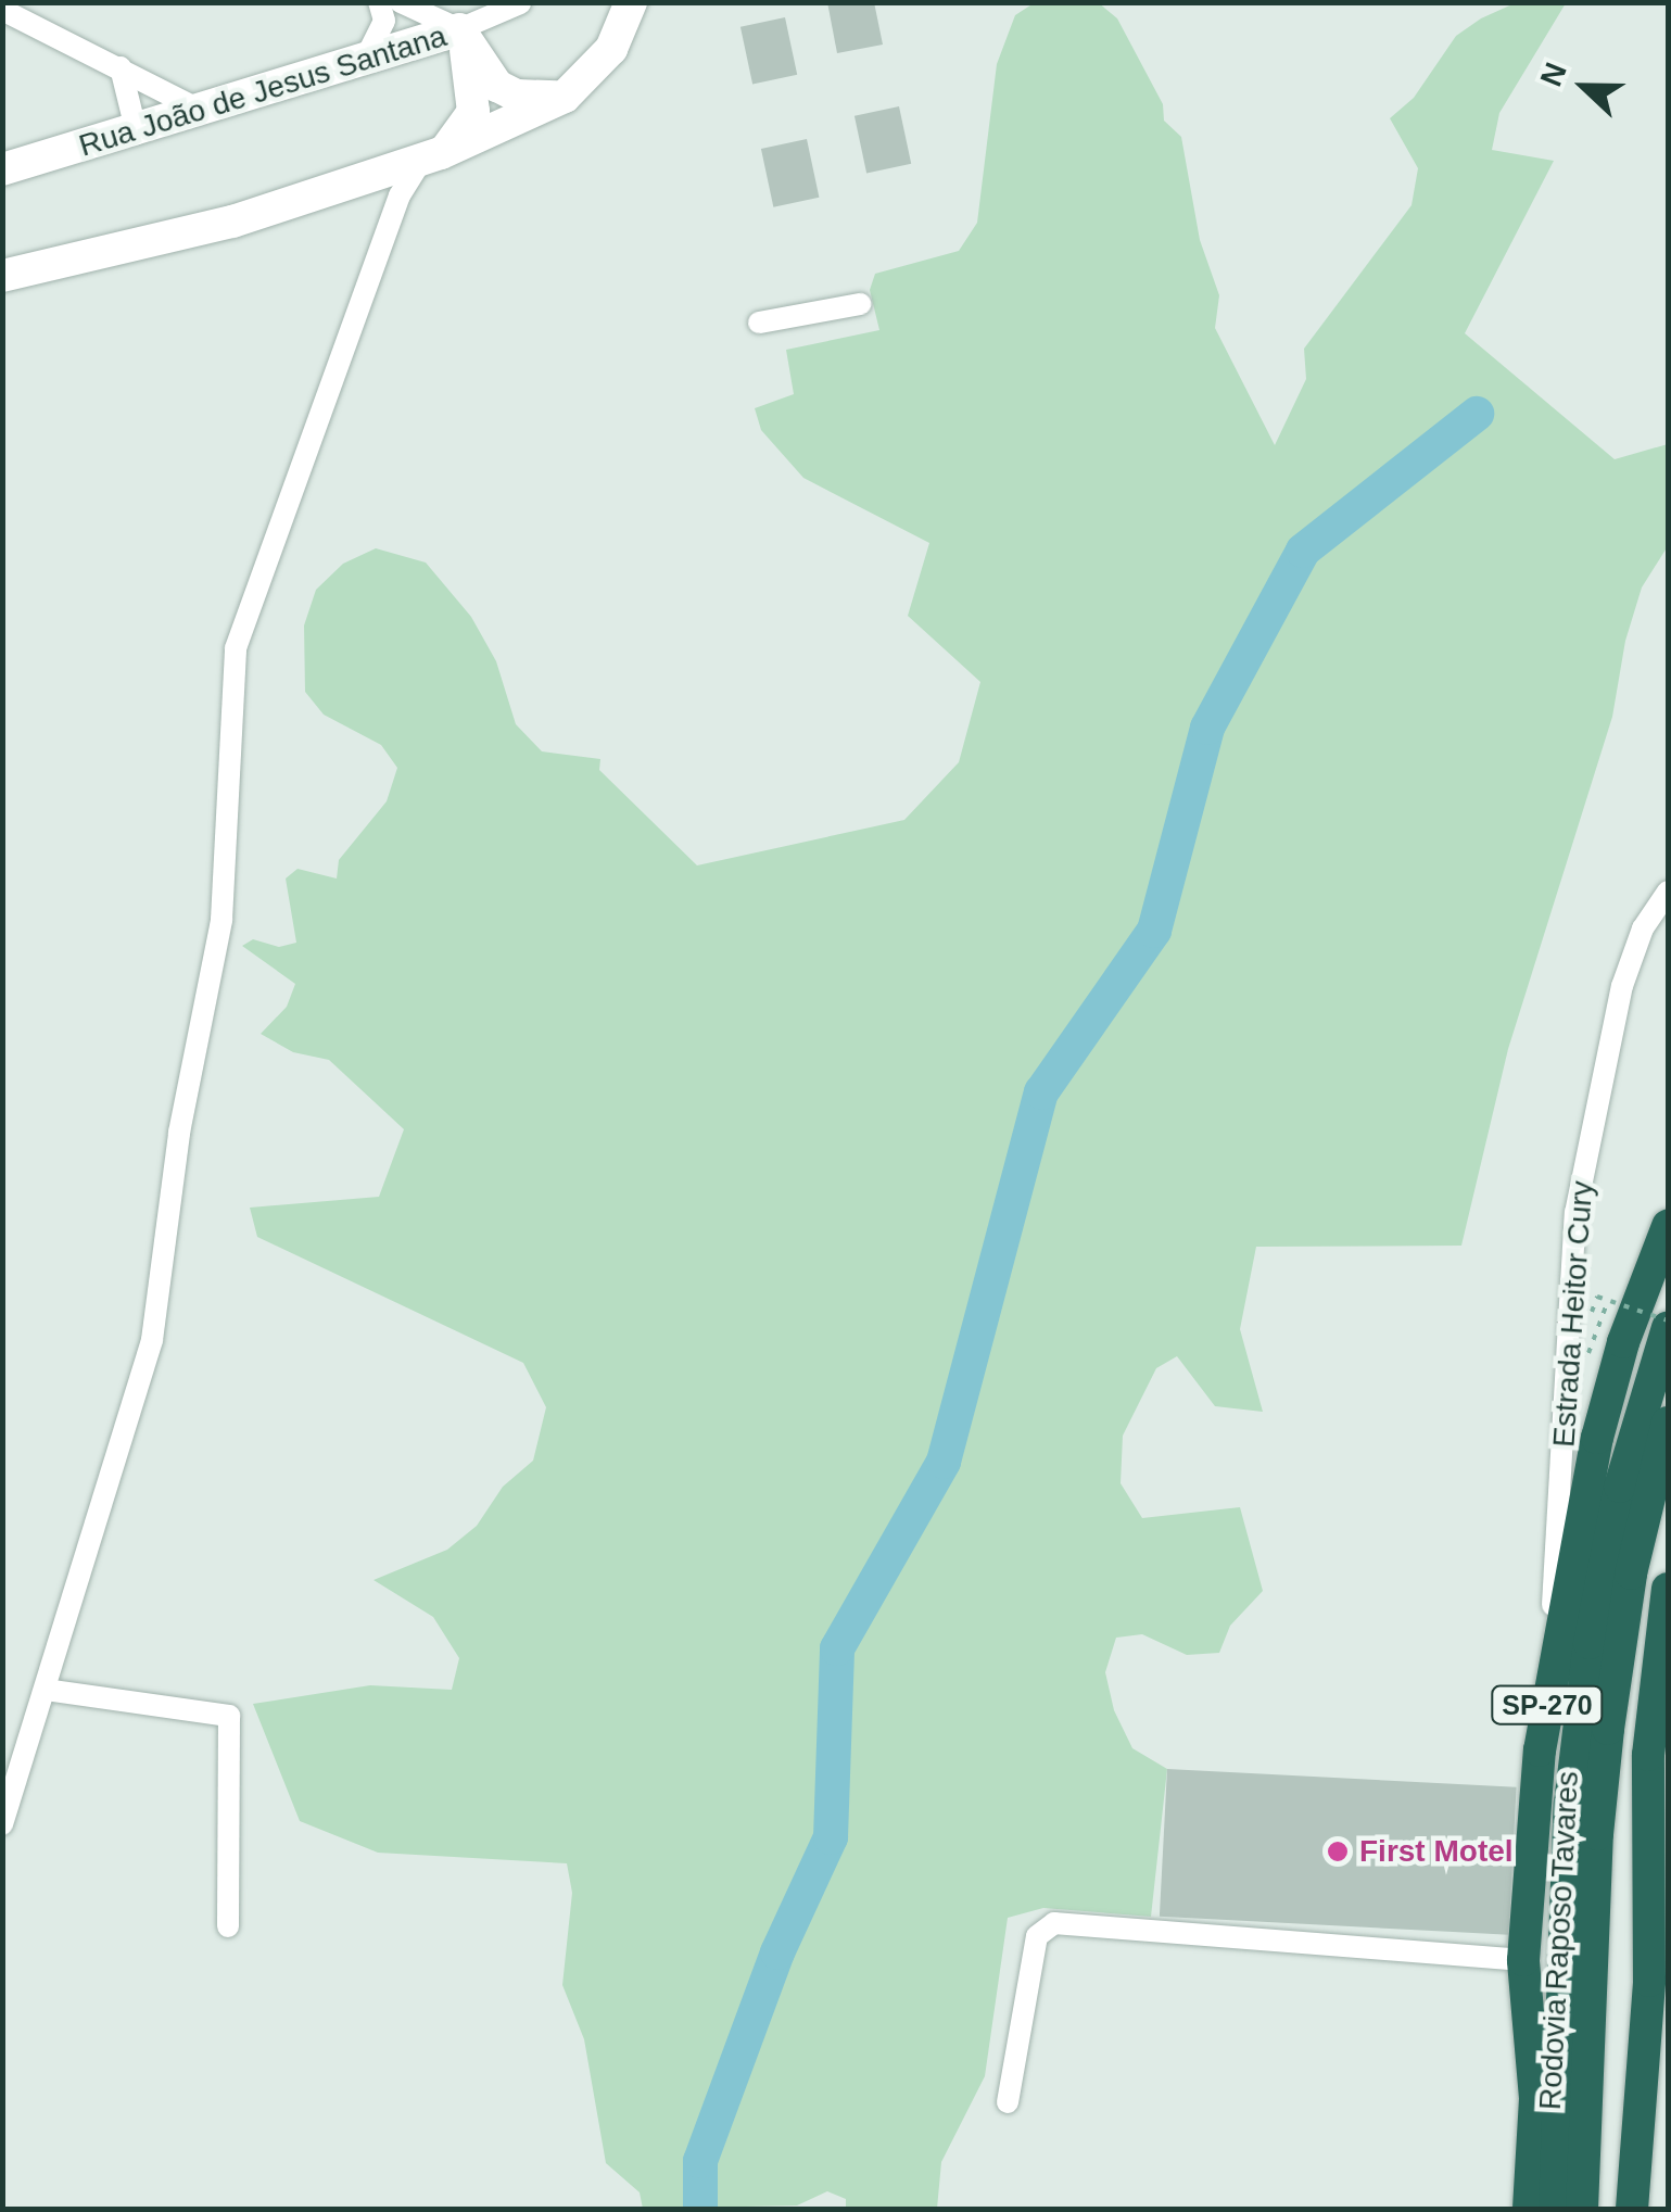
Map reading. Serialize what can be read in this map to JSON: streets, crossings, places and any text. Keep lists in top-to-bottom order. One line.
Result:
{"streets":{"highway":["SP-270","Rodovia Raposo Tavares"],"main road":["Rua João de Jesus Santana"],"street":["Estrada Heitor Cury"]},"crossings":[["Estrada Heitor Cury","Rodovia Raposo Tavares"]],"places":["First Motel"],"north":"left"}
